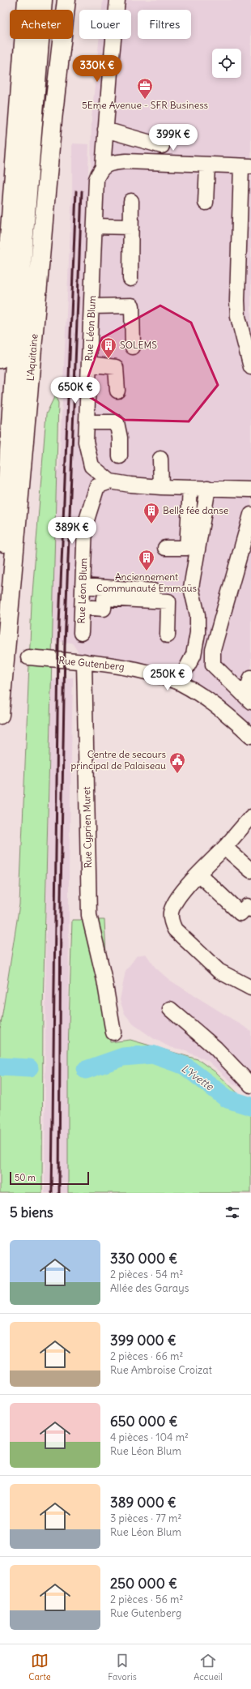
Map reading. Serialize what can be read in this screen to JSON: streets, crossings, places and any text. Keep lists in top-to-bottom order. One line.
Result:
{"streets":{"highway":["L'Aquitaine"],"street":["Rue Léon Blum","Rue Gutenberg","Rue Cyprien Muret"]},"crossings":[["Rue Gutenberg","Rue Cyprien Muret"]],"water":["L'Yvette"],"places":{"office":["5Eme Avenue - SFR Business"],"building":["SOLEMS","Belle fée danse","Anciennement Communauté Emmaüs"],"public building":["Centre de secours principal de Palaiseau"]},"scale_bar":"50 m","page":{"chip":["Acheter","Louer","Filtres"],"price":["330K €","399K €","650K €","389K €","250K €"],"scale":"50 m","heading":"5 biens","list":[{"name":"330 000 €","note":"2 pièces · 54 m² · Allée des Garays"},{"name":"399 000 €","note":"2 pièces · 66 m² · Rue Ambroise Croizat"},{"name":"650 000 €","note":"4 pièces · 104 m² · Rue Léon Blum"},{"name":"389 000 €","note":"3 pièces · 77 m² · Rue Léon Blum"},{"name":"250 000 €","note":"2 pièces · 56 m² · Rue Gutenberg"}],"tabs":["Carte","Favoris","Accueil"]}}
